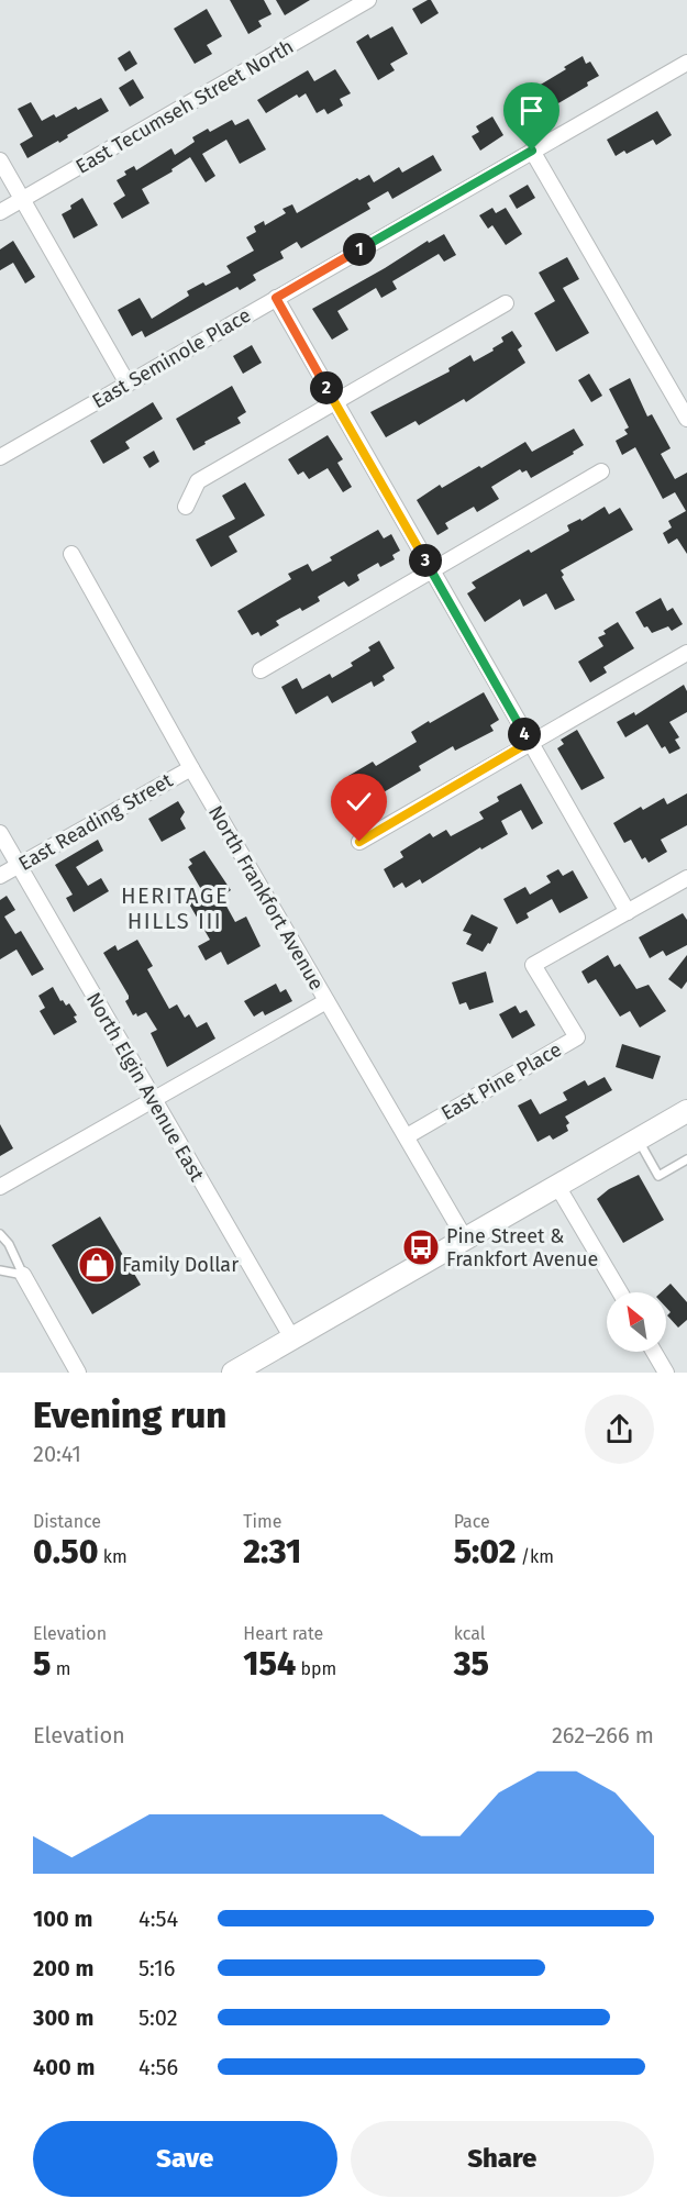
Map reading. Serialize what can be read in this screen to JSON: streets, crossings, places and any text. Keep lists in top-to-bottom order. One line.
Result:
{"streets":{"street":["East Tecumseh Street North","East Seminole Place","East Reading Street","North Frankfort Avenue","East Pine Place","North Elgin Avenue East"]},"crossings":[["East Reading Street","North Frankfort Avenue"],["East Reading Street","North Elgin Avenue East"],["North Frankfort Avenue","East Pine Place"]],"districts":["HERITAGE HILLS III"],"places":{"bus stop":["Pine Street & Frankfort Avenue"],"shop":["Family Dollar"]},"north":"top left","page":{"pins":["1","2","3","4"],"heading":["Evening run","20:41"],"stats":[["Distance","0.50 km"],["Time","2:31"],["Pace","5:02 /km"],["Elevation","5 m"],["Heart rate","154 bpm"],["kcal","35"]],"chart":["Elevation","262–266 m"],"list":[{"name":"100 m","note":"4:54"},{"name":"200 m","note":"5:16"},{"name":"300 m","note":"5:02"},{"name":"400 m","note":"4:56"}],"buttons":["Save","Share"]}}
